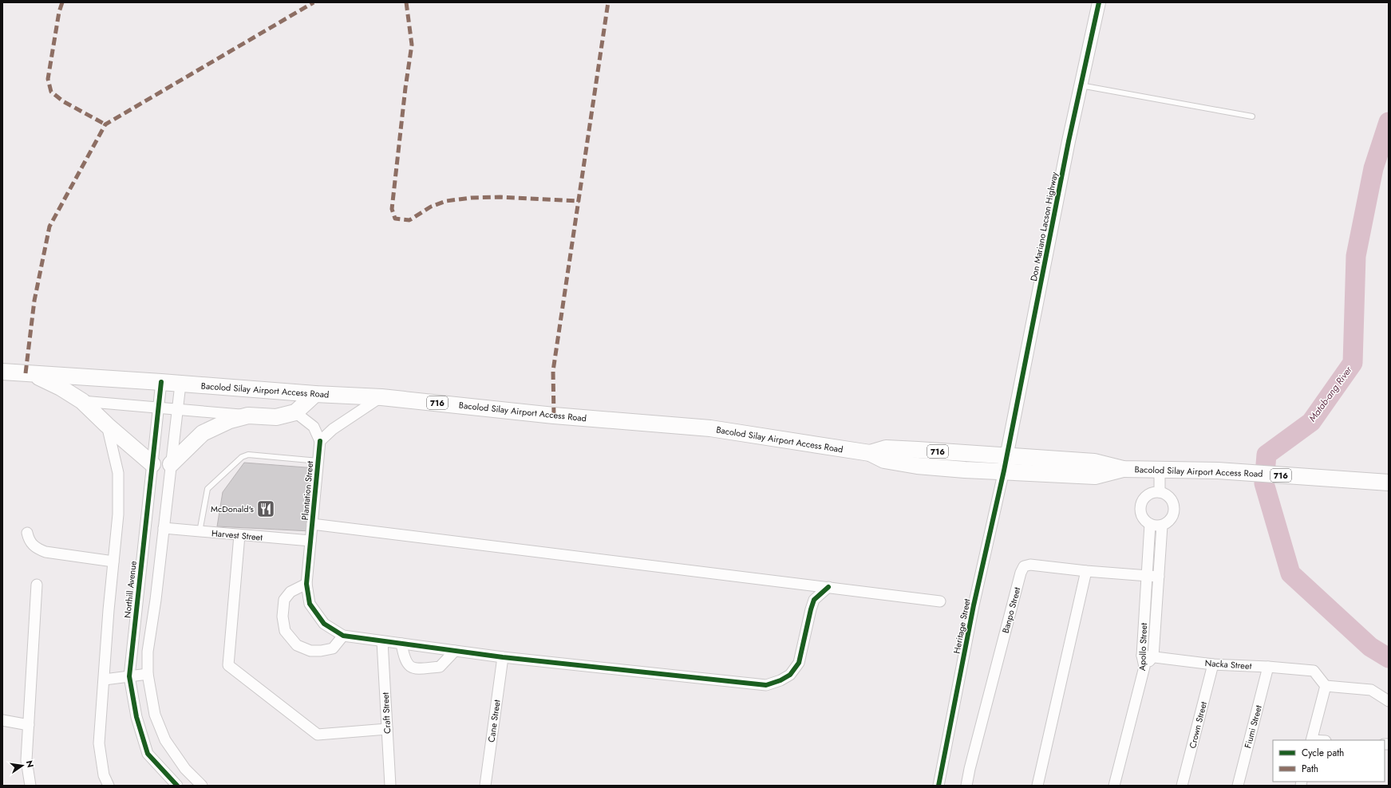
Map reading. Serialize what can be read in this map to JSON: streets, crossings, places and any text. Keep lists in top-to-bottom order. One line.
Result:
{"streets":{"main road":["Bacolod Silay Airport Access Road","716"],"street":["Don Mariano Lacson Highway","Plantation Street","Harvest Street","Northill Avenue","Banpo Street","Heritage Street","Apollo Street","Nacka Street","Craft Street","Cane Street","Crown Street","Fiumi Street"]},"crossings":[["Don Mariano Lacson Highway","Bacolod Silay Airport Access Road"],["Don Mariano Lacson Highway","Heritage Street"],["Bacolod Silay Airport Access Road","Northill Avenue"],["Bacolod Silay Airport Access Road","Heritage Street"],["Plantation Street","Harvest Street"],["Banpo Street","Apollo Street"],["Apollo Street","Nacka Street"],["Nacka Street","Crown Street"],["Nacka Street","Fiumi Street"]],"water":["Matab-ang River"],"places":{"restaurant":["McDonald's"]},"legend":["Cycle path","Path"],"north":"right"}
